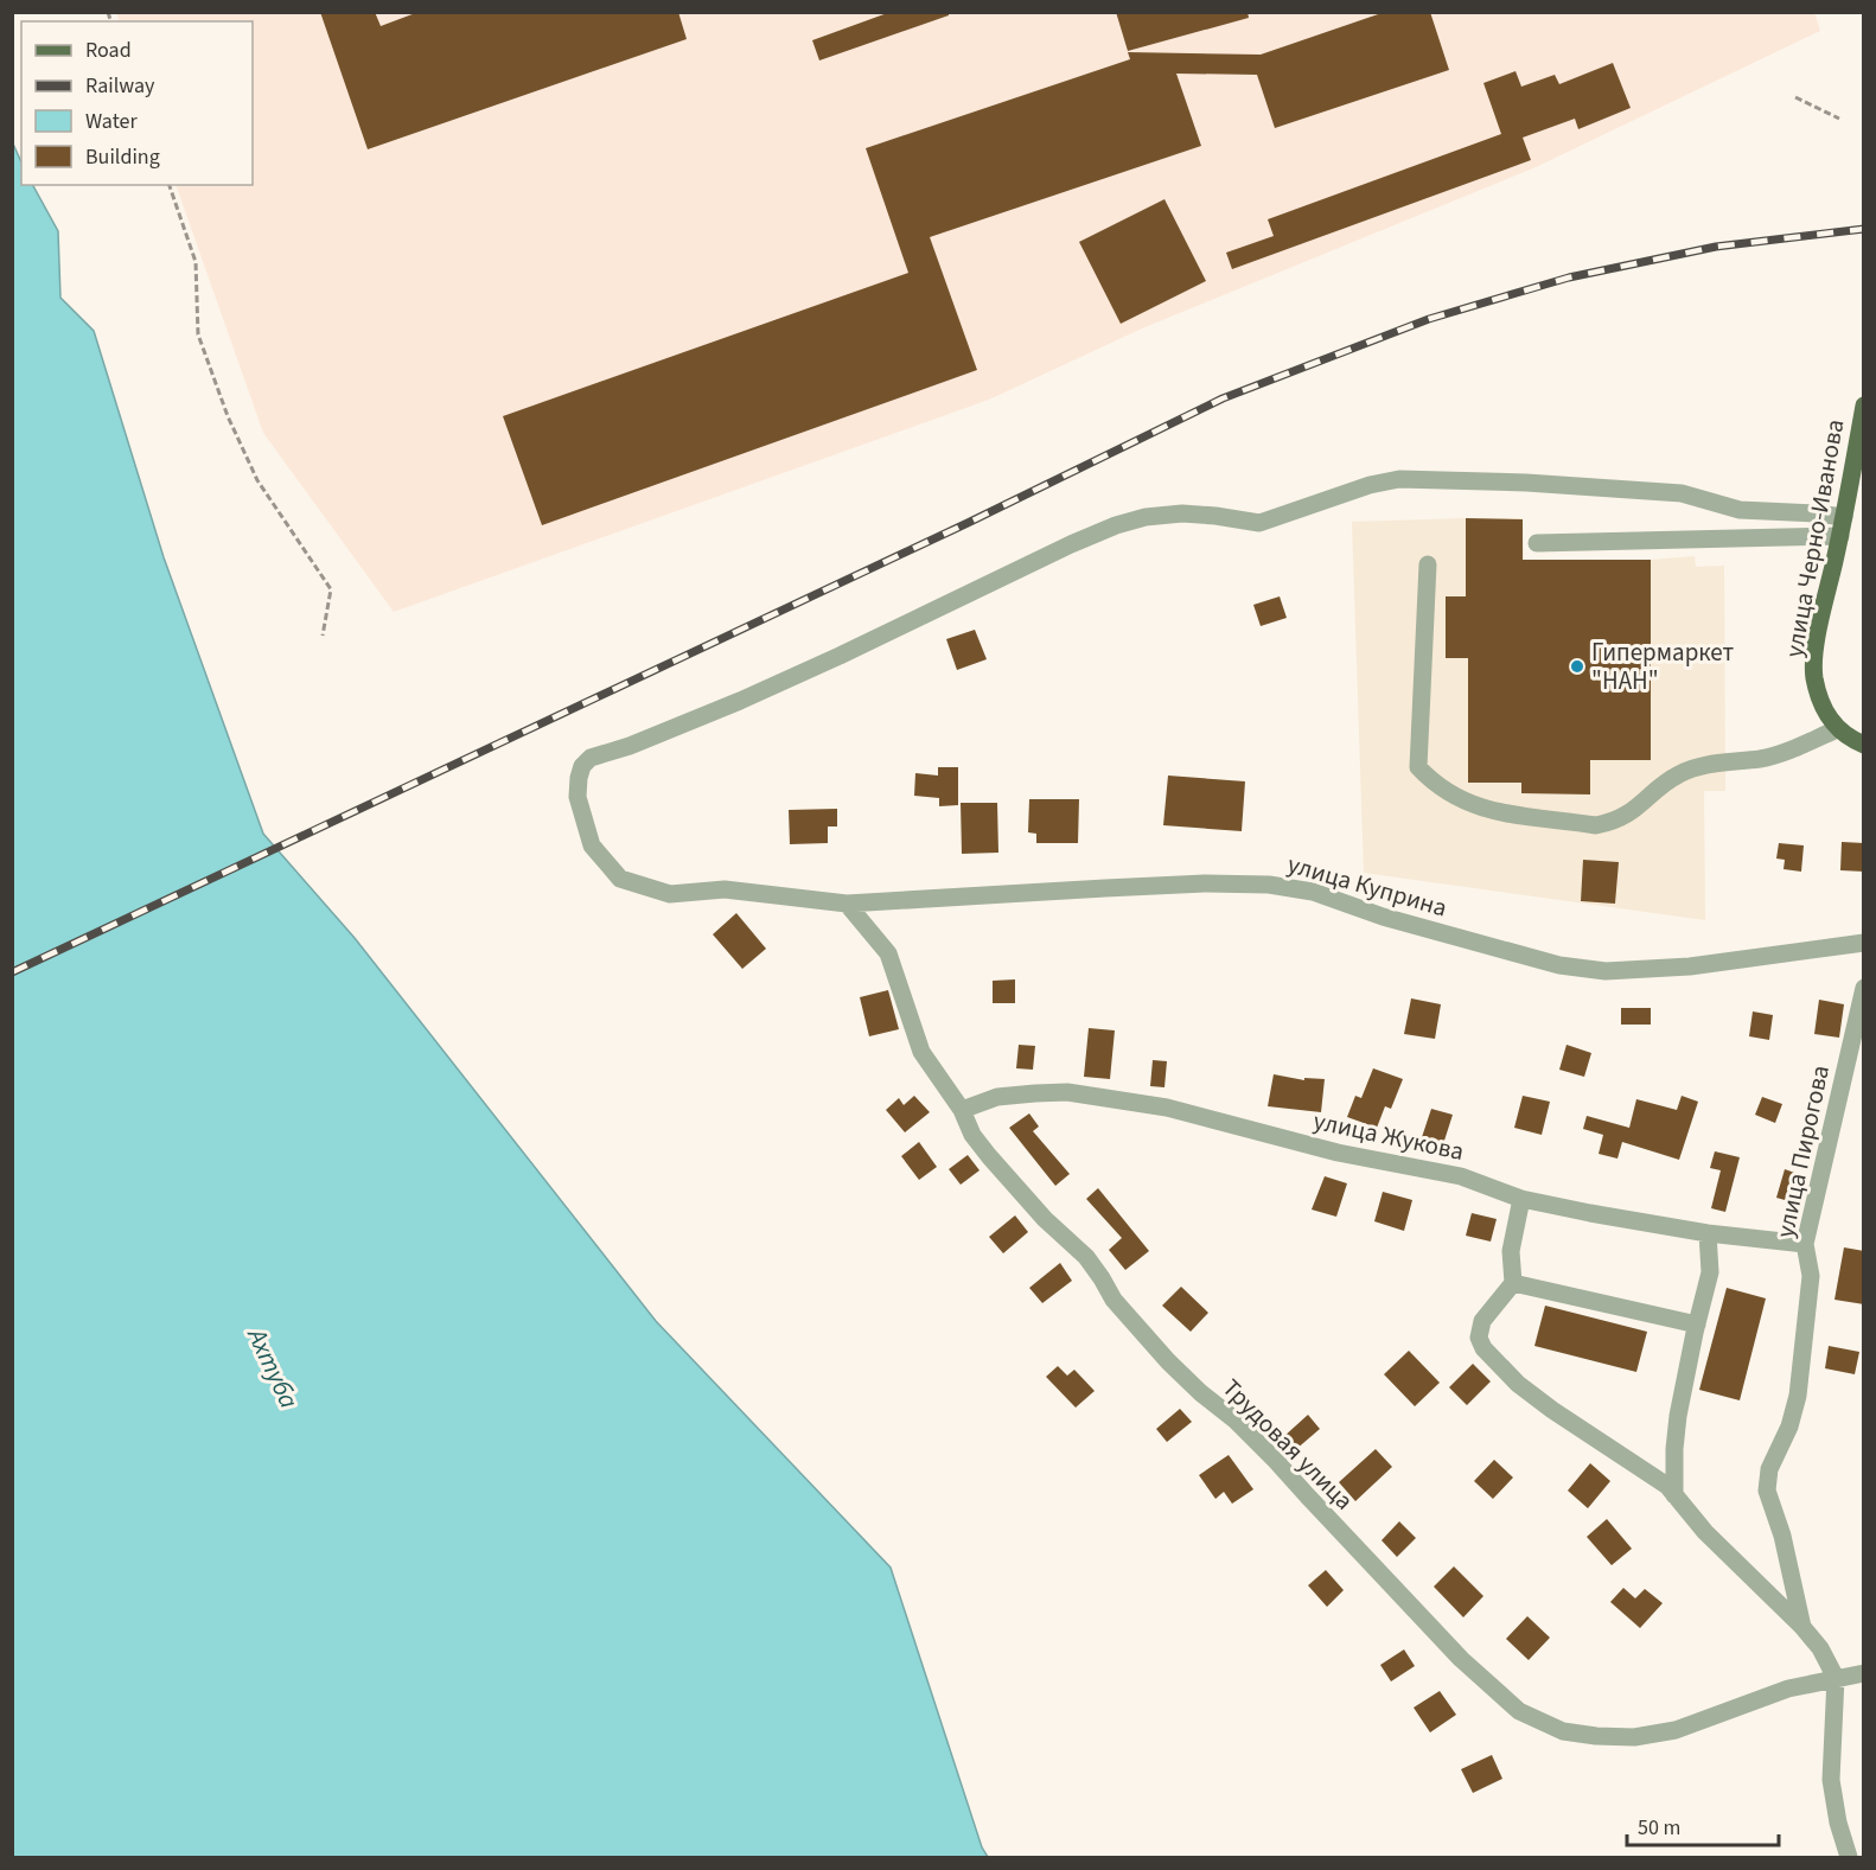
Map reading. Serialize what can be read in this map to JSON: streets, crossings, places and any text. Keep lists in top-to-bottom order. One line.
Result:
{"streets":{"main road":["улица Черно-Иванова"],"street":["улица Куприна","улица Жукова","улица Пирогова","Трудовая улица"]},"crossings":[["улица Черно-Иванова","улица Куприна"],["улица Куприна","Трудовая улица"],["улица Жукова","улица Пирогова"],["улица Жукова","Трудовая улица"],["улица Пирогова","Трудовая улица"]],"water":["Ахтуба"],"places":["Гипермаркет \"НАН\""],"legend":["Road","Railway","Water","Building"],"scale_bar":"50 m"}
